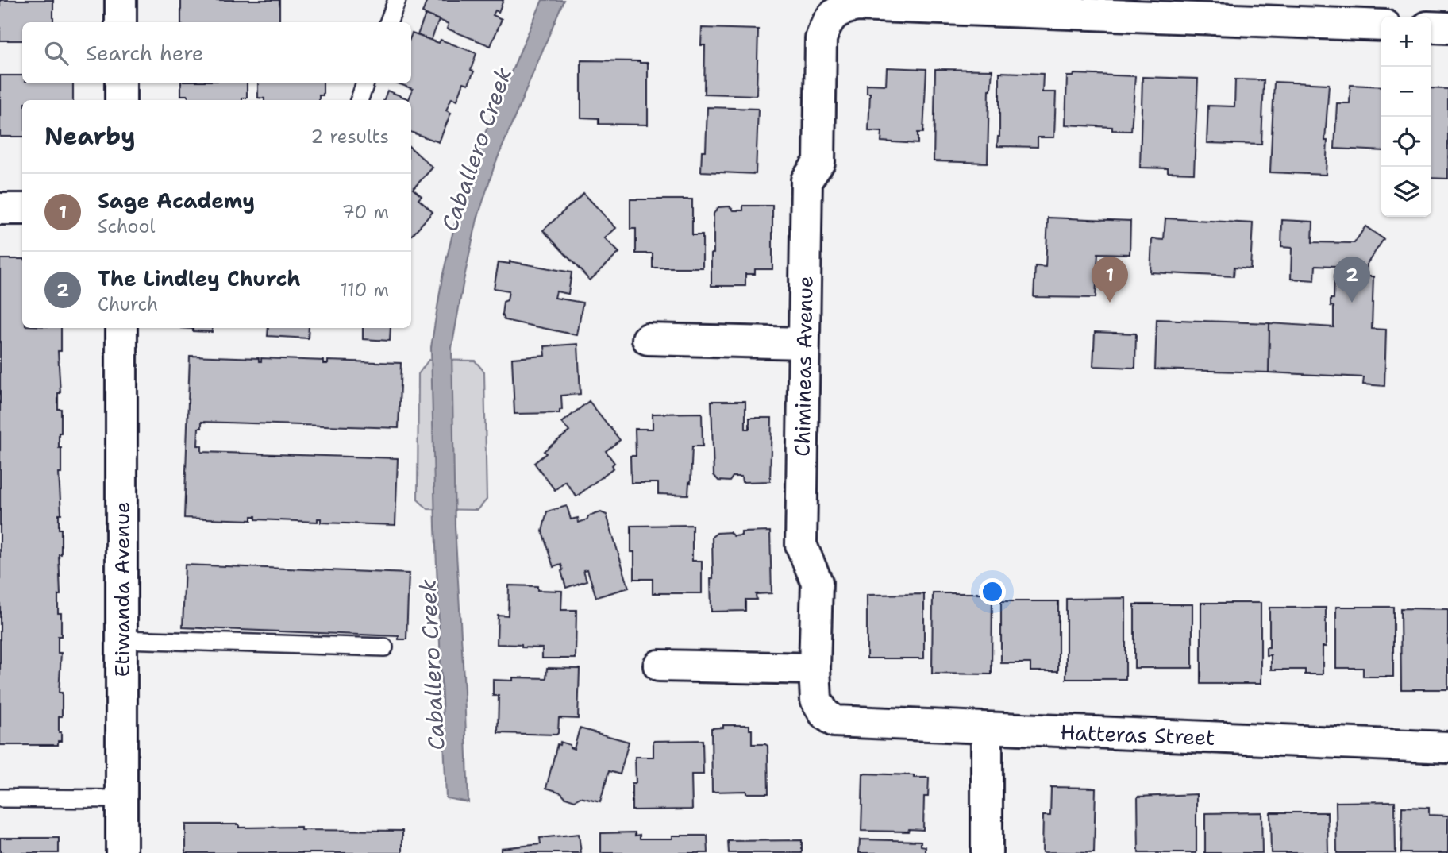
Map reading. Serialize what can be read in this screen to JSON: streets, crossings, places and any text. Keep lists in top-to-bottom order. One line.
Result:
{"streets":{"street":["Chimineas Avenue","Etiwanda Avenue","Hatteras Street"]},"crossings":[["Chimineas Avenue","Hatteras Street"]],"water":["Caballero Creek"],"page":{"map_buttons":["+","−"],"search":"Search here","heading":["Nearby","2 results"],"list":[{"mark":"1","name":"Sage Academy","note":"School","value":"70 m"},{"mark":"2","name":"The Lindley Church","note":"Church","value":"110 m"}],"pins":["1","2"]}}
